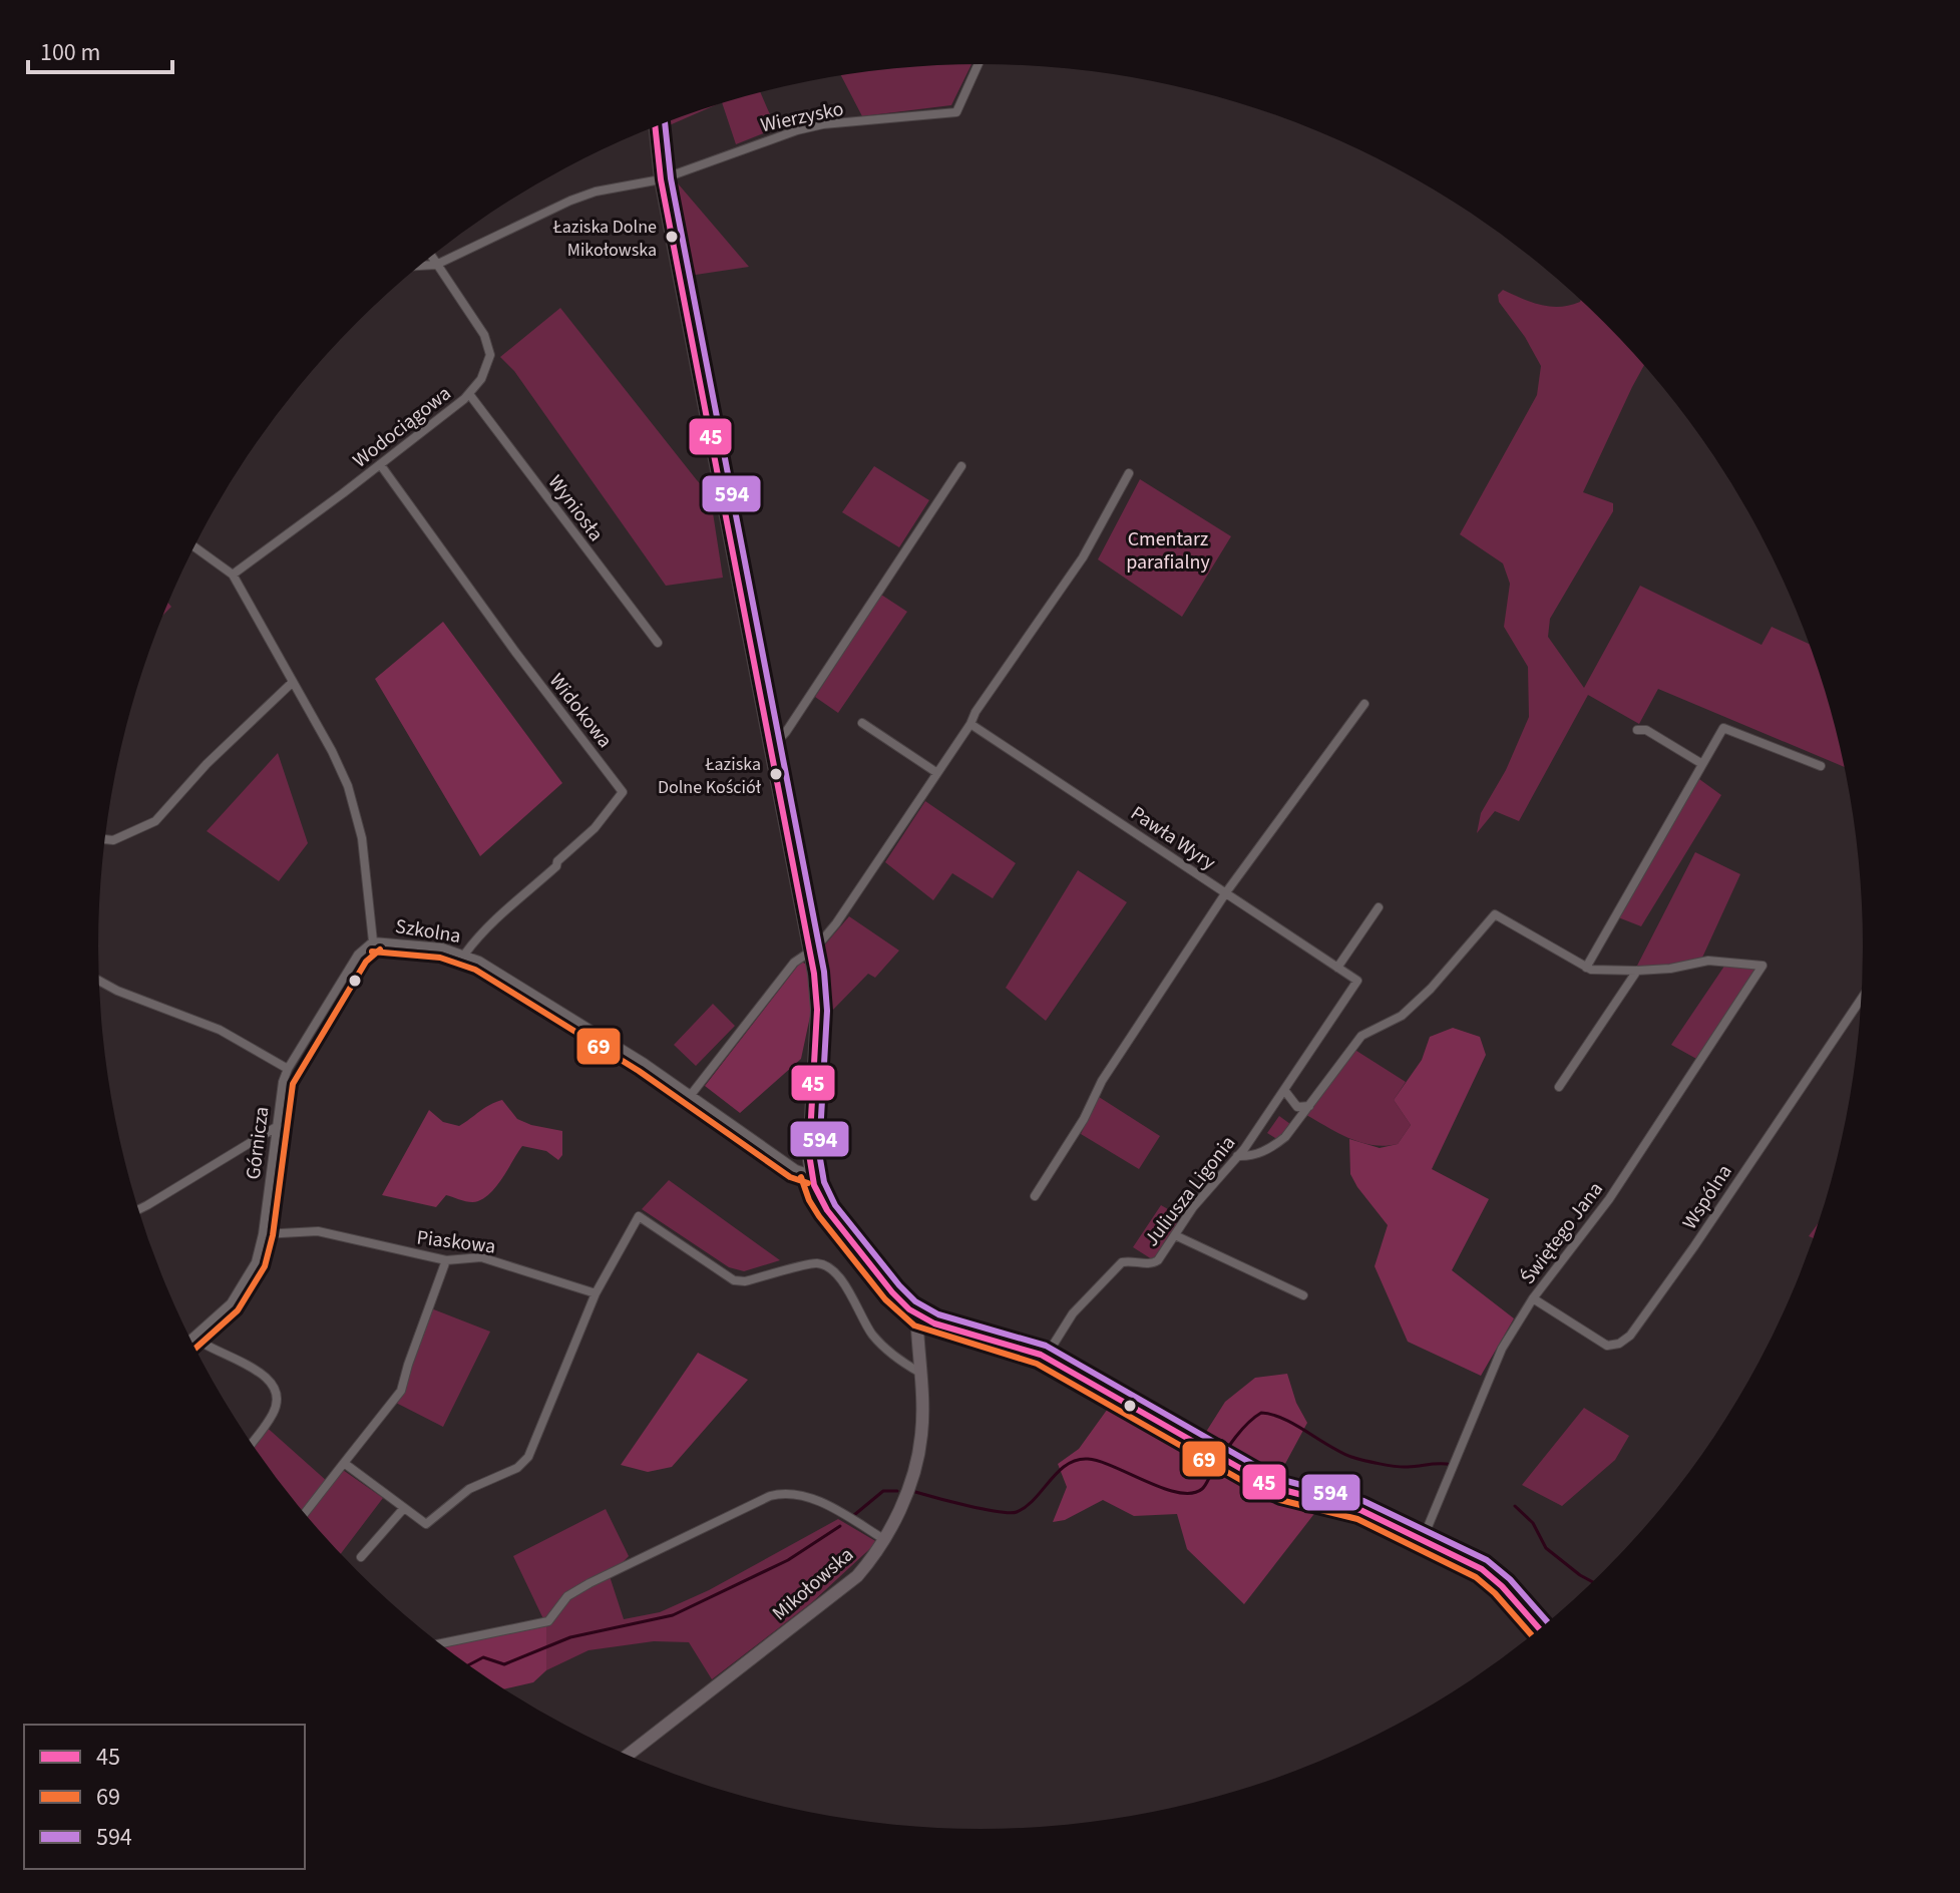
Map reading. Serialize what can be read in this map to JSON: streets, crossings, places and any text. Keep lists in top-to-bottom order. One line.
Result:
{"streets":{"street":["Wierzysko","Wodociągowa","Wyniosła","Widokowa","Pawła Wyry","Szkolna","Górnicza","Juliusza Ligonia","Wspólna","Świętego Jana","Piaskowa","Mikołowska"]},"crossings":[["Wodociągowa","Wyniosła"],["Wodociągowa","Widokowa"],["Wodociągowa","Szkolna"],["Widokowa","Szkolna"],["Pawła Wyry","Juliusza Ligonia"],["Szkolna","Górnicza"],["Górnicza","Piaskowa"],["Wspólna","Świętego Jana"]],"parks":["Cmentarz parafialny"],"places":["Łaziska Dolne Mikołowska","Łaziska Dolne Kościół"],"lines":["transit line 594","transit line 45","transit line 69"],"legend":["45","69","594"],"scale_bar":"100 m"}
